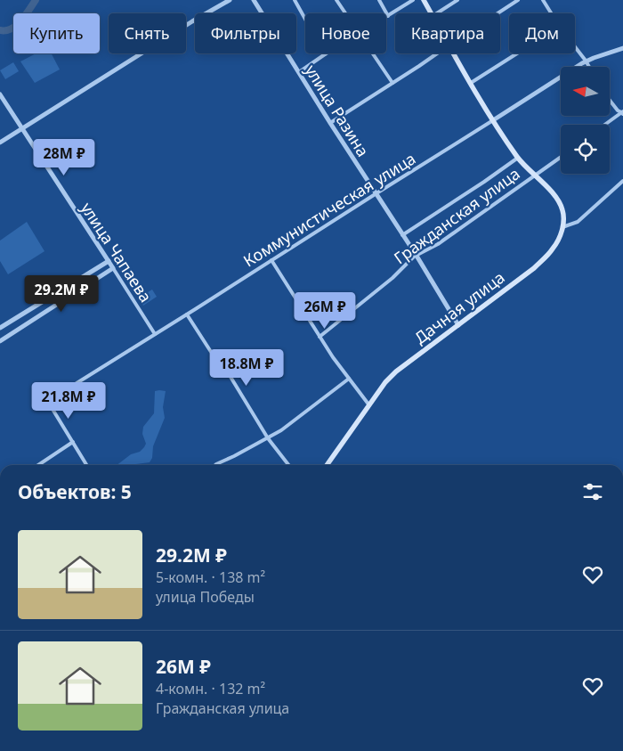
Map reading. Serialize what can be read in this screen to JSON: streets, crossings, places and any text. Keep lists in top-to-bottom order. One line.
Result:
{"streets":{"main road":["Дачная улица"],"street":["улица Разина","Коммунистическая улица","Гражданская улица","улица Чапаева"]},"crossings":[["улица Разина","Коммунистическая улица"],["улица Разина","Гражданская улица"],["улица Разина","Дачная улица"],["Коммунистическая улица","улица Чапаева"]],"north":"left","page":{"chip":["Купить","Снять","Фильтры","Новое","Квартира","Дом"],"price":["28M ₽","29.2M ₽","26M ₽","18.8M ₽","21.8M ₽"],"heading":"Объектов: 5","list":[{"name":"29.2M ₽","note":"5-комн. · 138 m² · улица Победы"},{"name":"26M ₽","note":"4-комн. · 132 m² · Гражданская улица"}]}}
